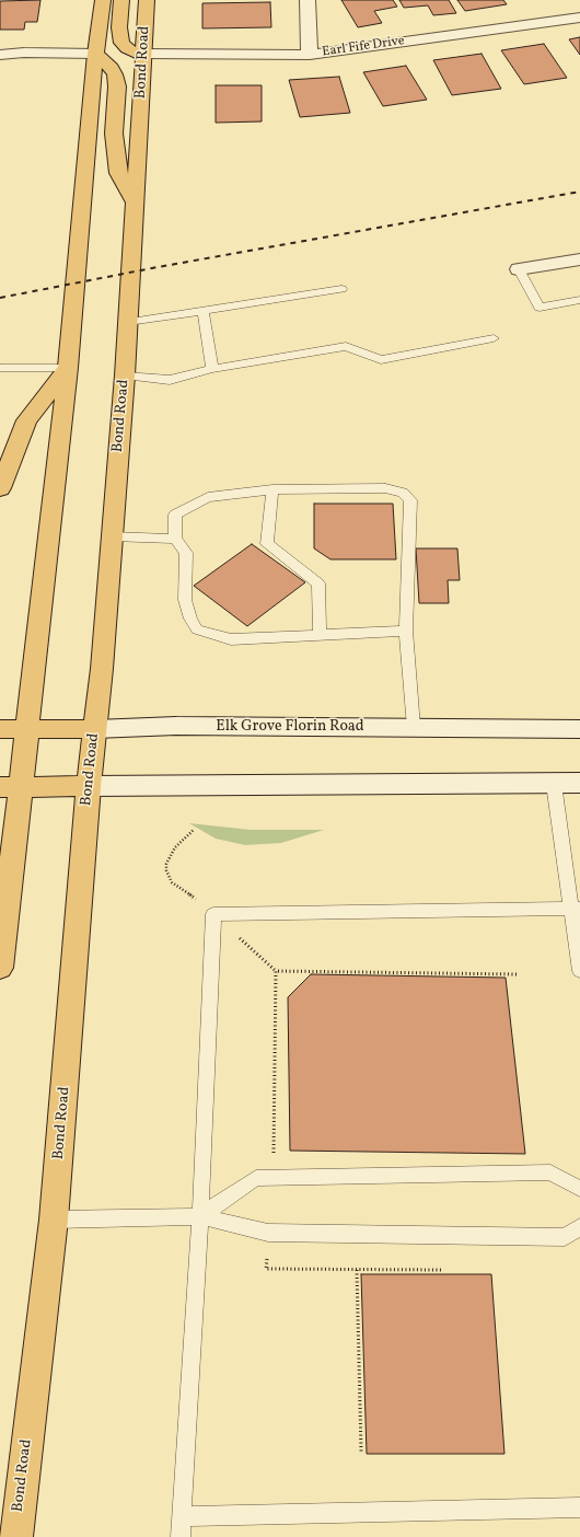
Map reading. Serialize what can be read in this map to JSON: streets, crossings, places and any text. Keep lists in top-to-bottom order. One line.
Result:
{"streets":{"main road":["Bond Road","Elk Grove Florin Road"],"street":["Earl Fife Drive"]},"crossings":[["Earl Fife Drive","Bond Road"],["Bond Road","Elk Grove Florin Road"]]}
